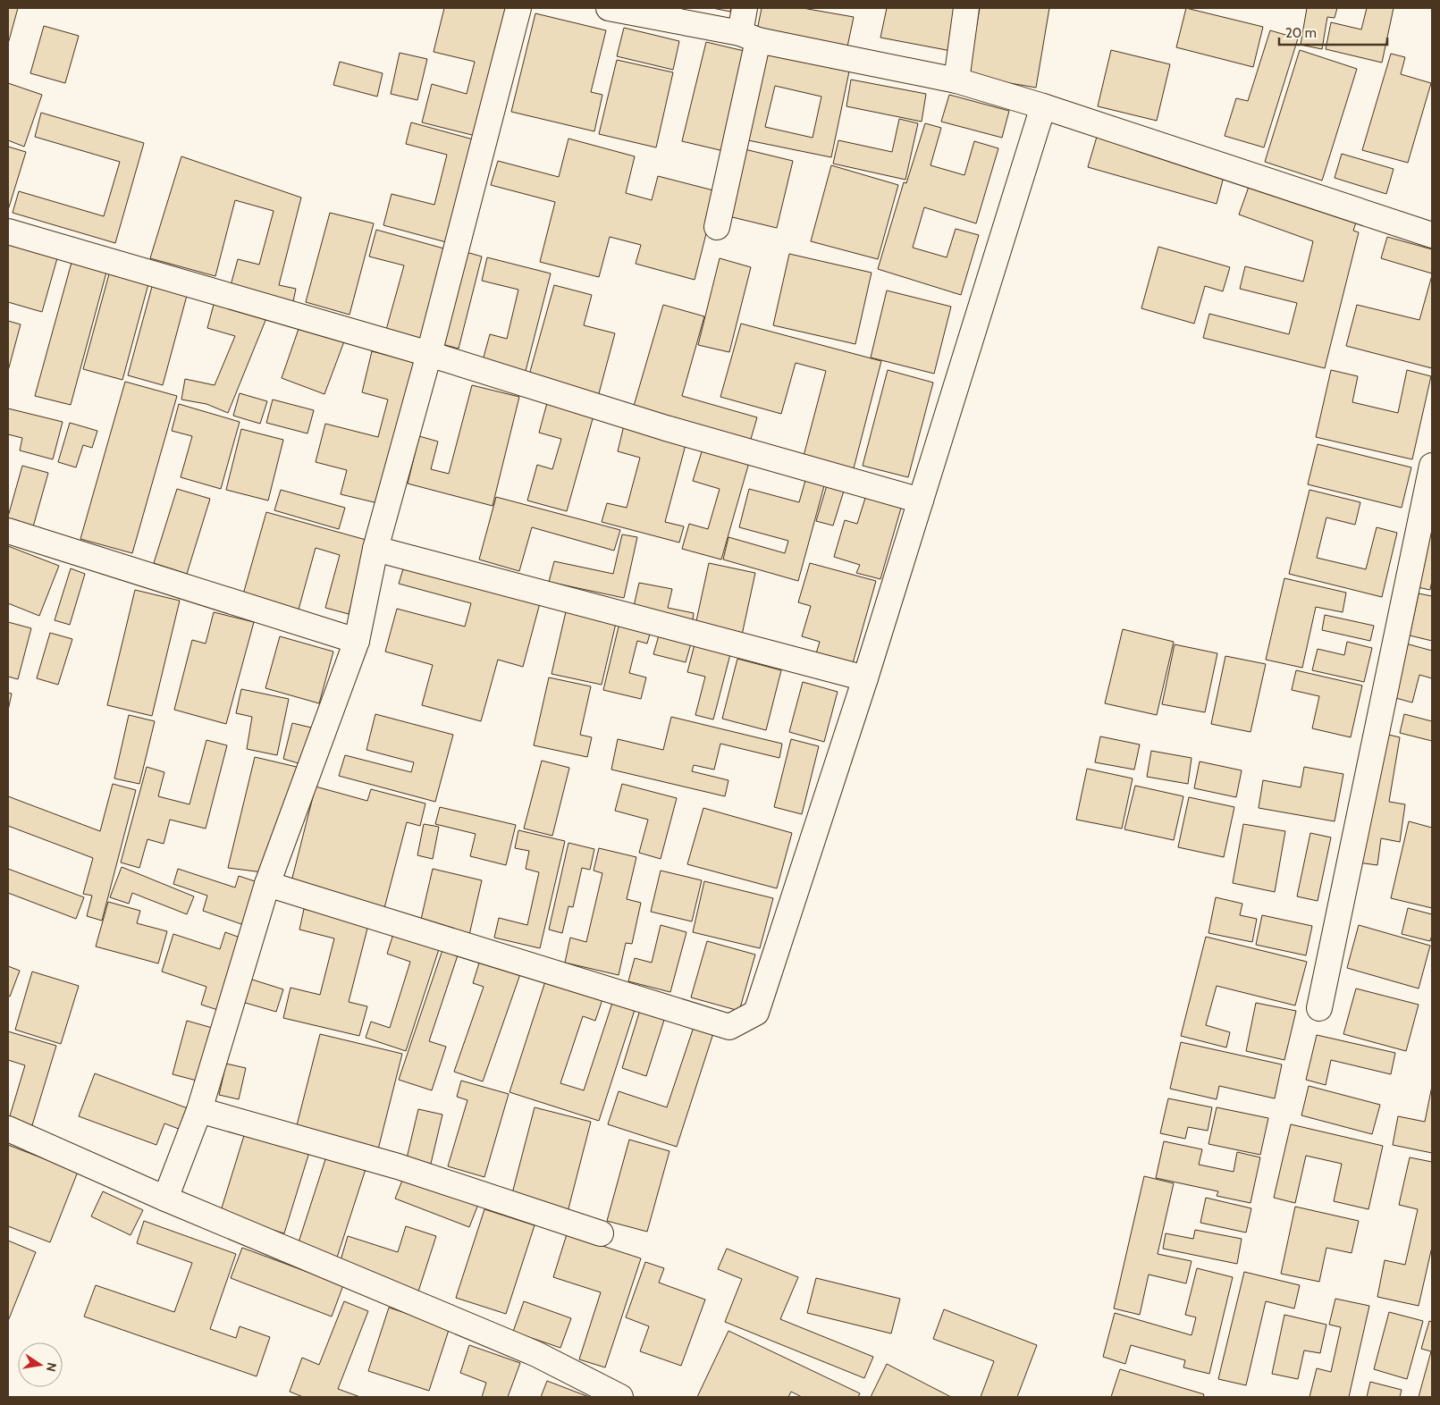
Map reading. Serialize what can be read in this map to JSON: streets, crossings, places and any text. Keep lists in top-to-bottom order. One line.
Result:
{"scale_bar":"20 m","north":"right"}
